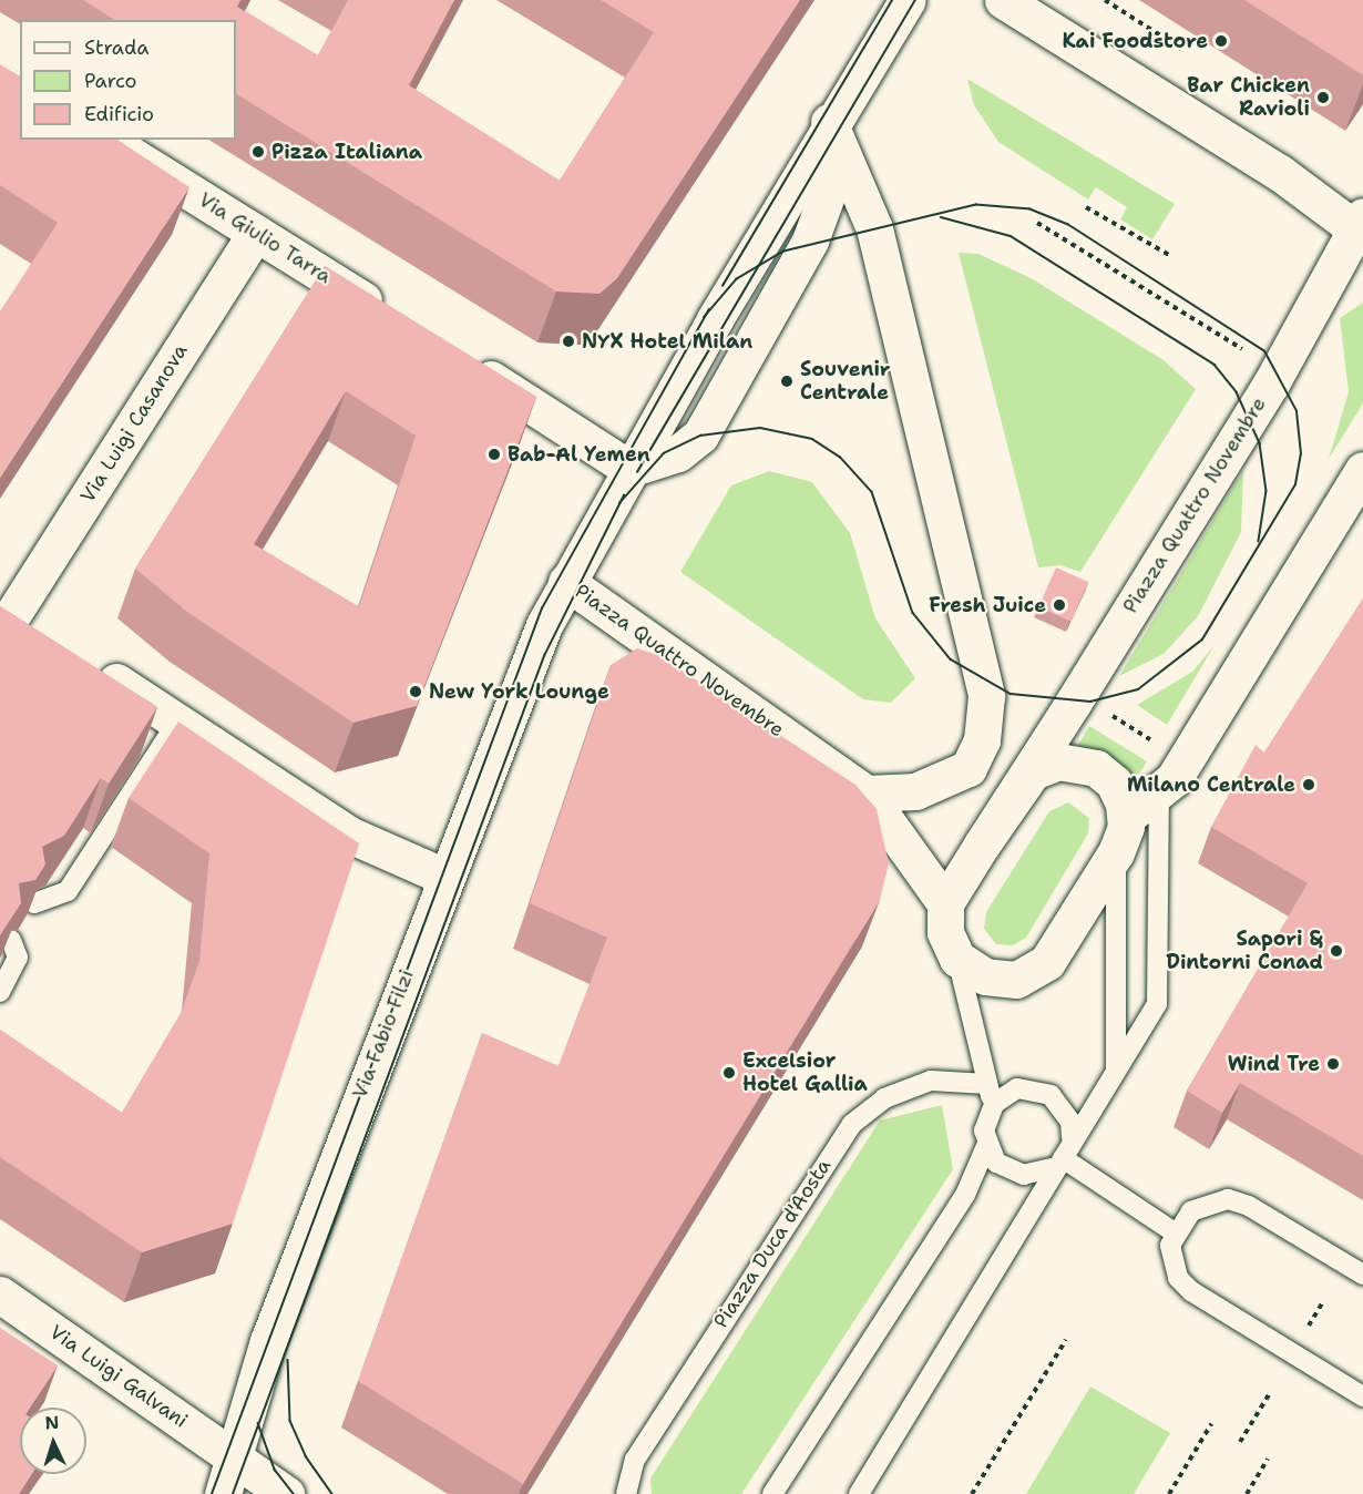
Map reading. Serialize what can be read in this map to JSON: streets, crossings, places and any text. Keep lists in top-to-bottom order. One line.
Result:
{"streets":{"street":["Via Giulio Tarra","Via Luigi Casanova","Piazza Quattro Novembre","Via Fabio Filzi","Via Luigi Galvani"],"lane":["Piazza Duca d'Aosta"]},"crossings":[["Via Giulio Tarra","Via Luigi Casanova"],["Piazza Quattro Novembre","Via Fabio Filzi"],["Via Fabio Filzi","Via Luigi Galvani"]],"places":["Kai Foodstore","Bar Chicken Ravioli","Pizza Italiana","NYX Hotel Milan","Souvenir Centrale","Bab-Al Yemen","Fresh Juice","New York Lounge","Milano Centrale","Sapori & Dintorni Conad","Wind Tre","Excelsior Hotel Gallia"],"legend":["Strada","Parco","Edificio"],"north":"top"}
